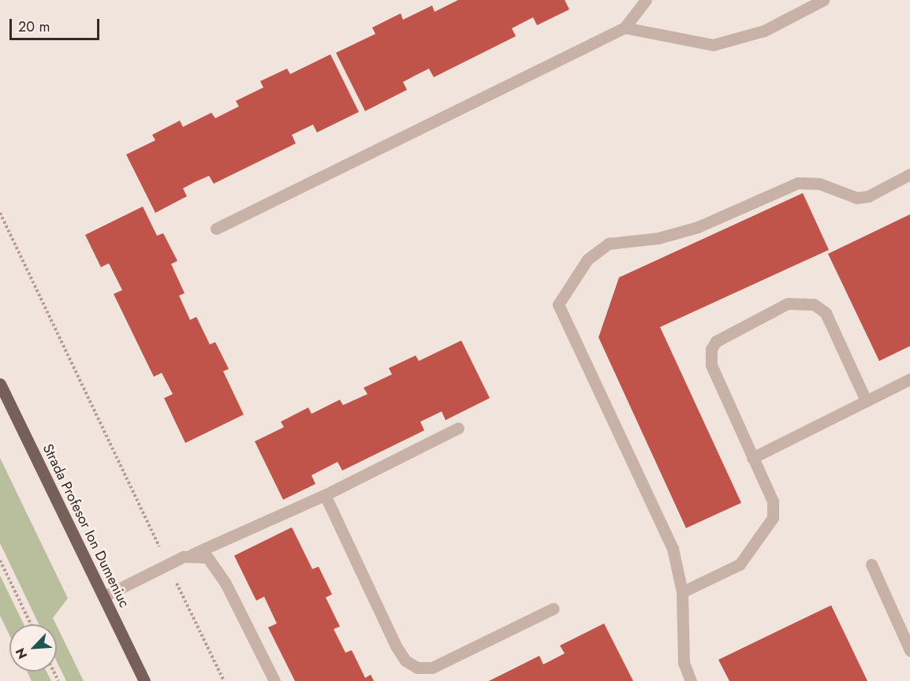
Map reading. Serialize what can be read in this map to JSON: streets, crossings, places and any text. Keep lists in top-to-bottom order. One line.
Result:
{"streets":{"main road":["Strada Profesor Ion Dumeniuc"]},"scale_bar":"20 m","north":"bottom left"}
